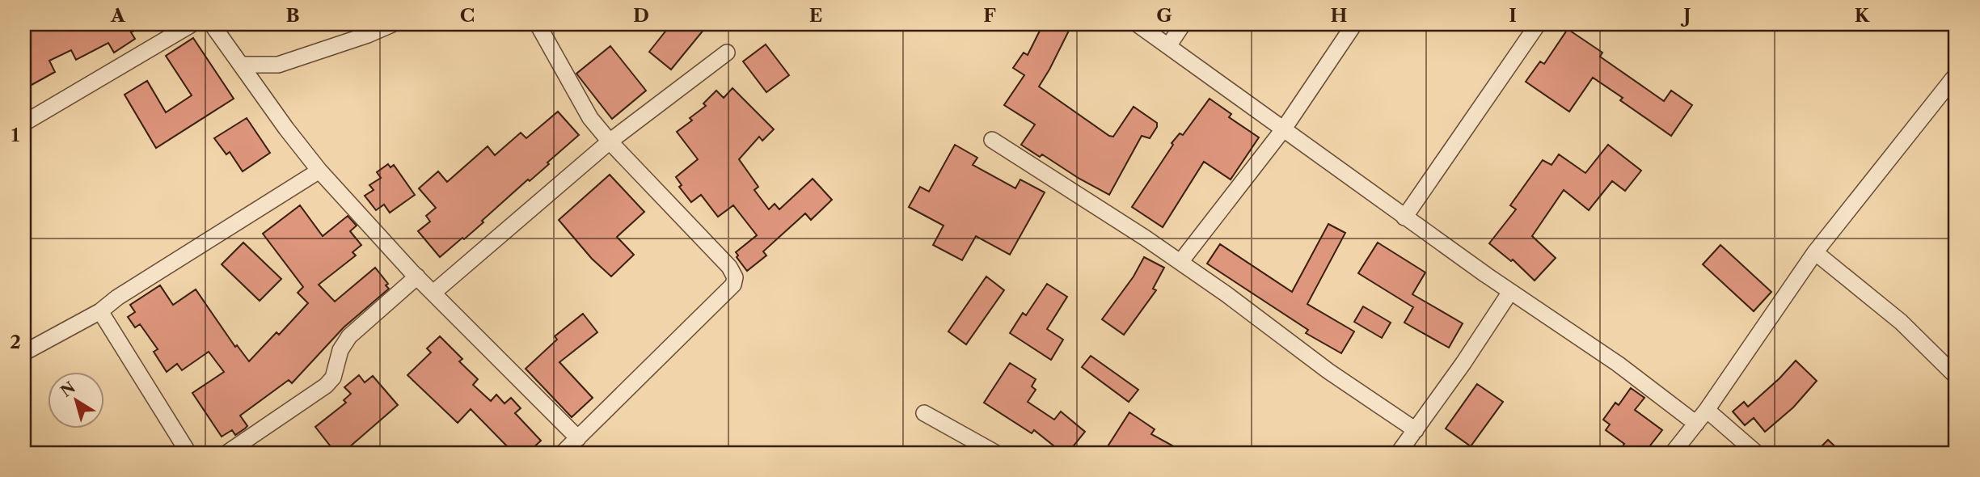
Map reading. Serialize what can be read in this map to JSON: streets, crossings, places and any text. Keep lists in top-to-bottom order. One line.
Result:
{"north":"top left","grid":{"columns":["A","B","C","D","E","F","G","H","I","J","K"],"rows":["1","2"]}}
